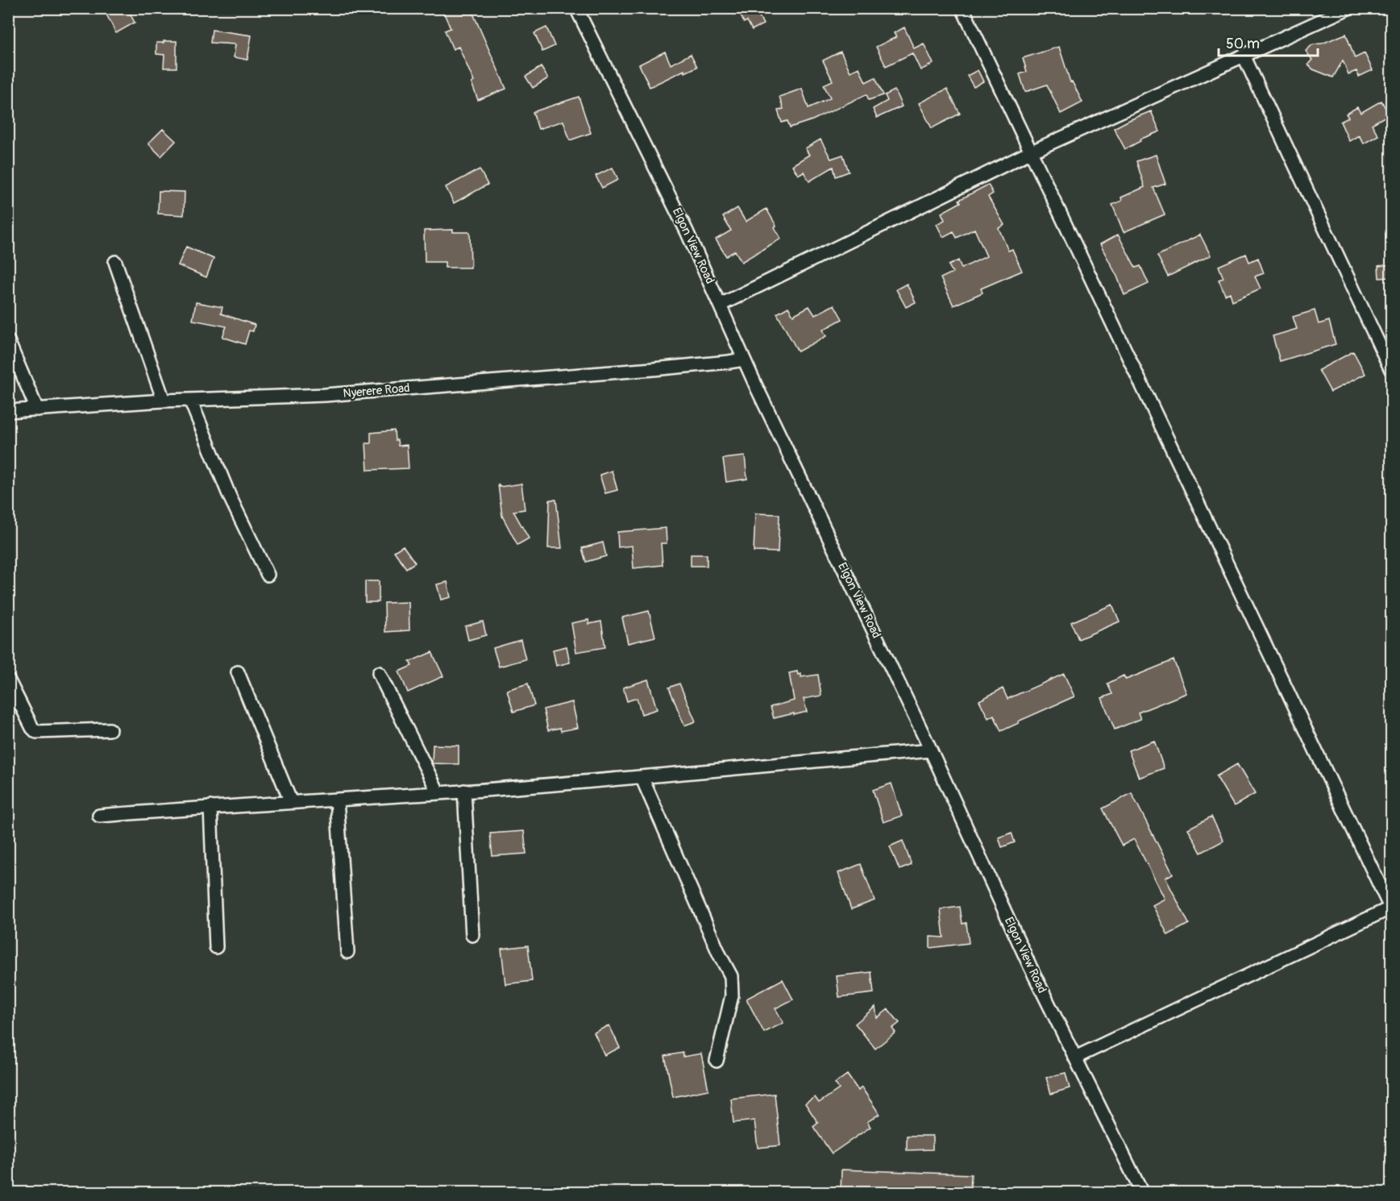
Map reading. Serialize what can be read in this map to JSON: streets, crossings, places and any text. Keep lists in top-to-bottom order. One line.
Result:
{"streets":{"street":["Elgon View Road","Nyerere Road"]},"crossings":[["Elgon View Road","Nyerere Road"]],"scale_bar":"50 m"}
